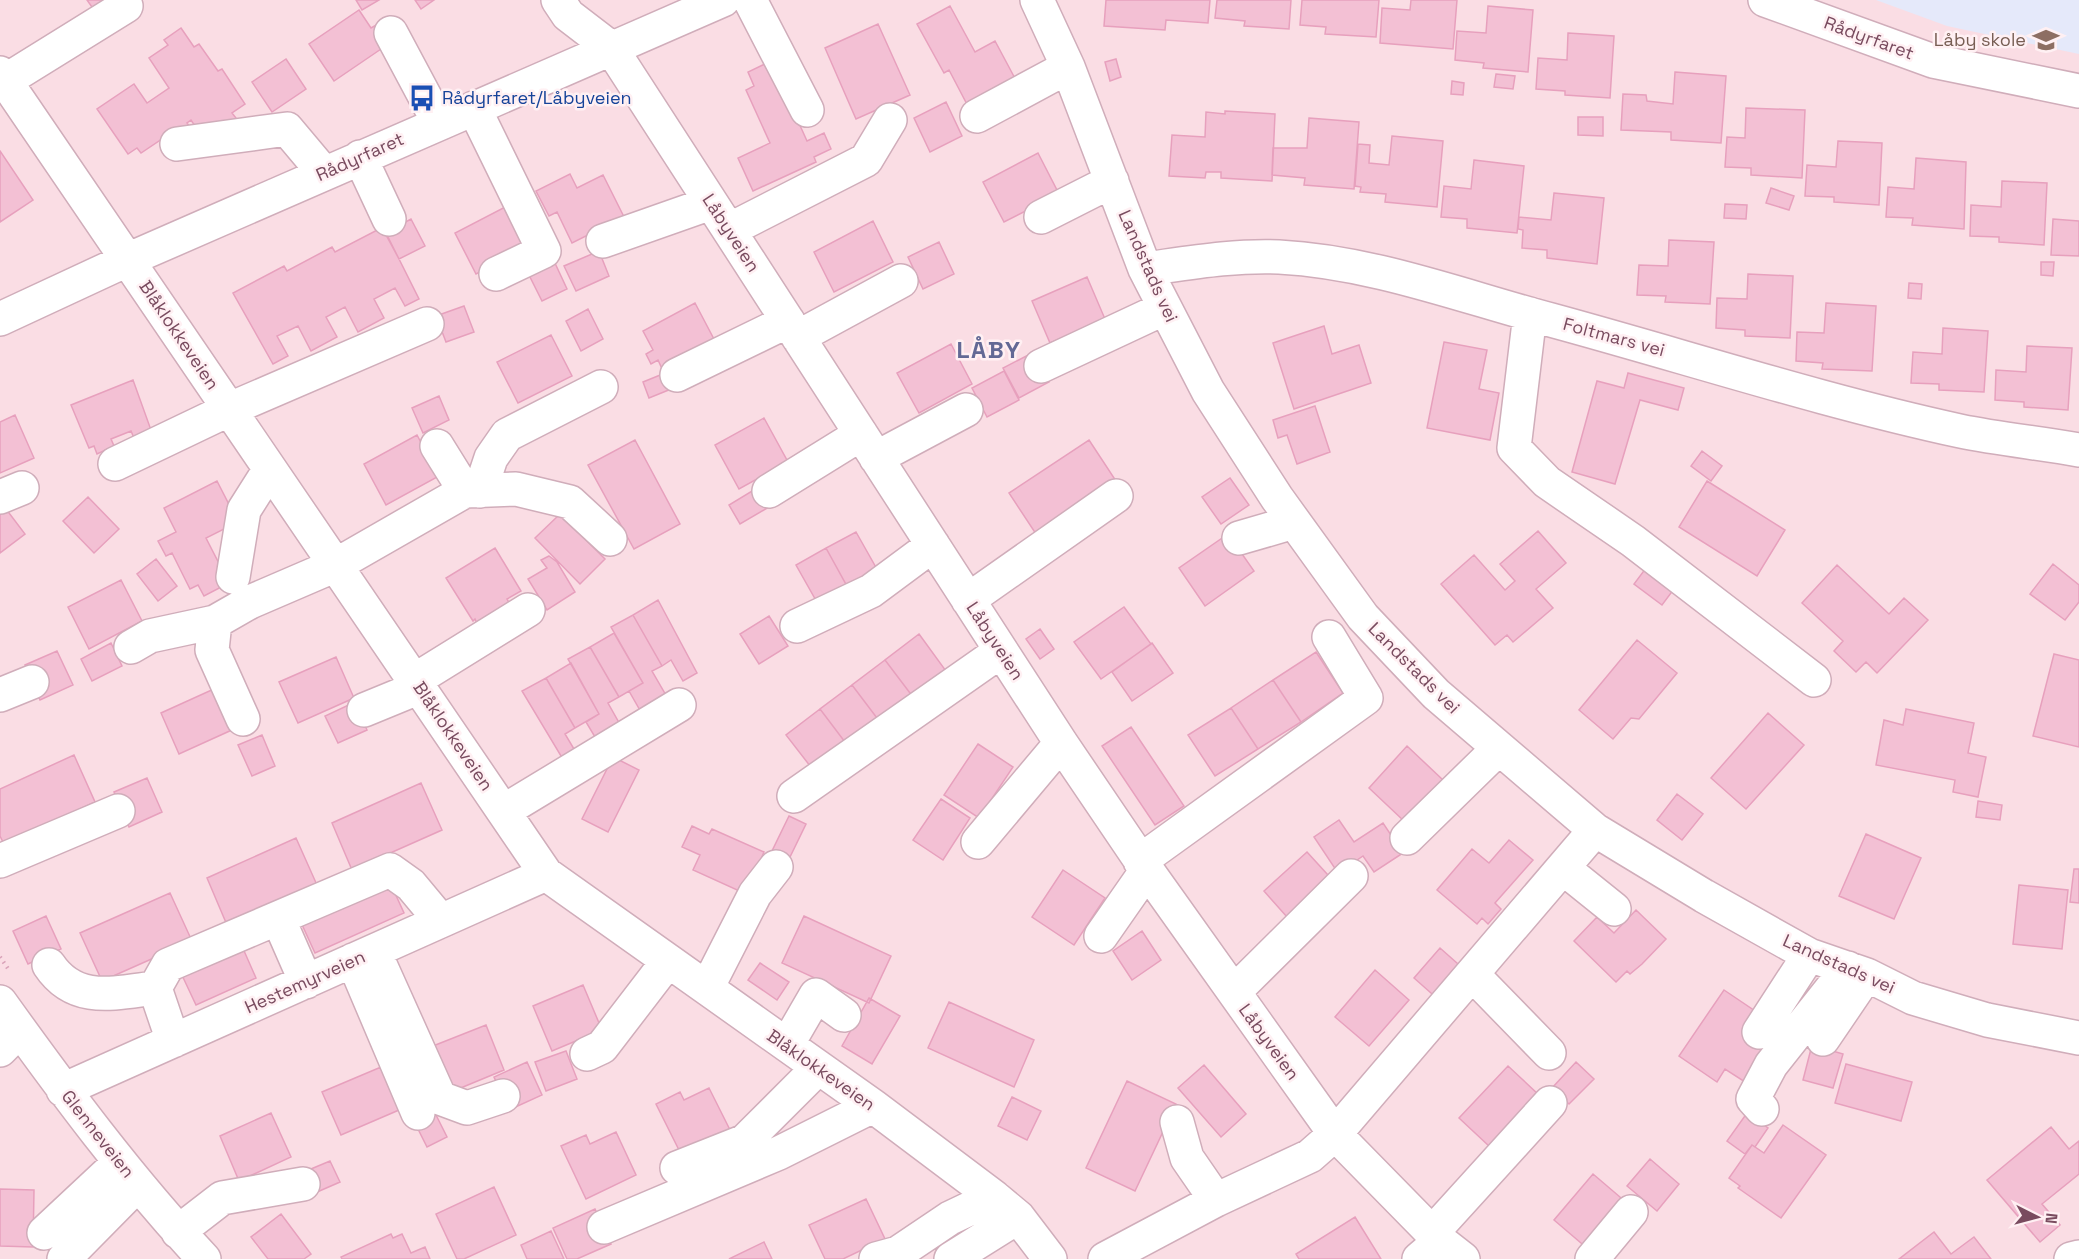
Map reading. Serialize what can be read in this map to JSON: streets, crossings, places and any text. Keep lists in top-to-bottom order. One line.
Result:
{"streets":{"street":["Rådyrfaret","Låbyveien","Landstads vei","Blåklokkeveien","Foltmars vei","Hestemyrveien","Glenneveien"]},"crossings":[["Rådyrfaret","Låbyveien"],["Rådyrfaret","Blåklokkeveien"],["Landstads vei","Foltmars vei"],["Blåklokkeveien","Hestemyrveien"],["Hestemyrveien","Glenneveien"]],"districts":["LÅBY"],"places":{"school or university":["Låby skole"],"bus stop":["Rådyrfaret/Låbyveien"]},"north":"right"}
